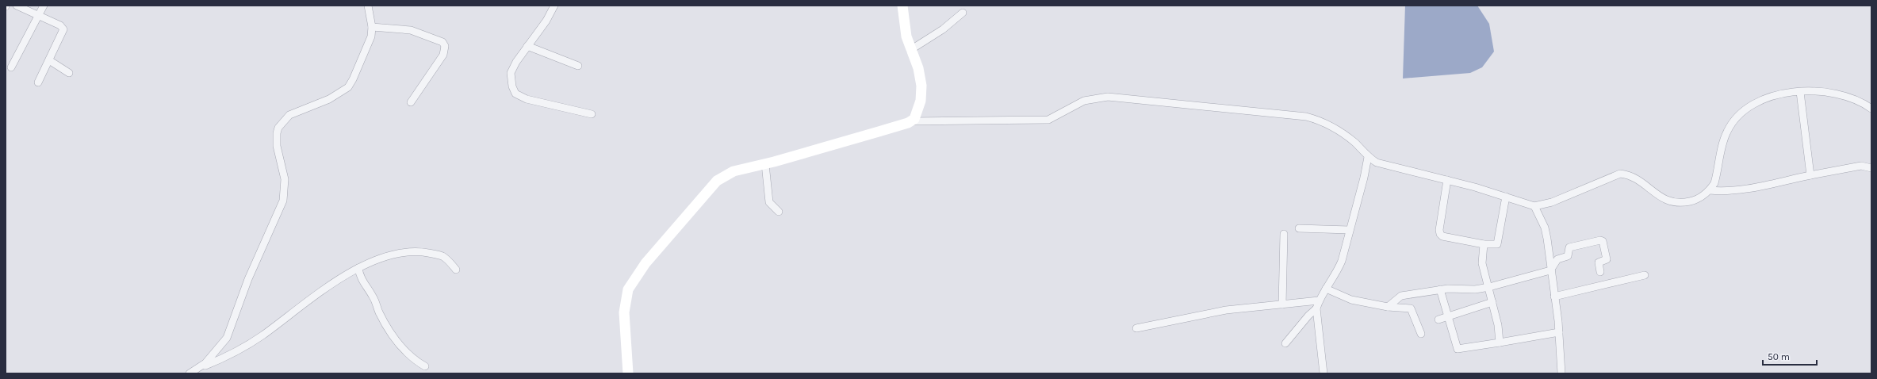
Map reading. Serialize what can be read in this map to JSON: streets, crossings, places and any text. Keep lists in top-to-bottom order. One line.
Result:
{"scale_bar":"50 m"}
